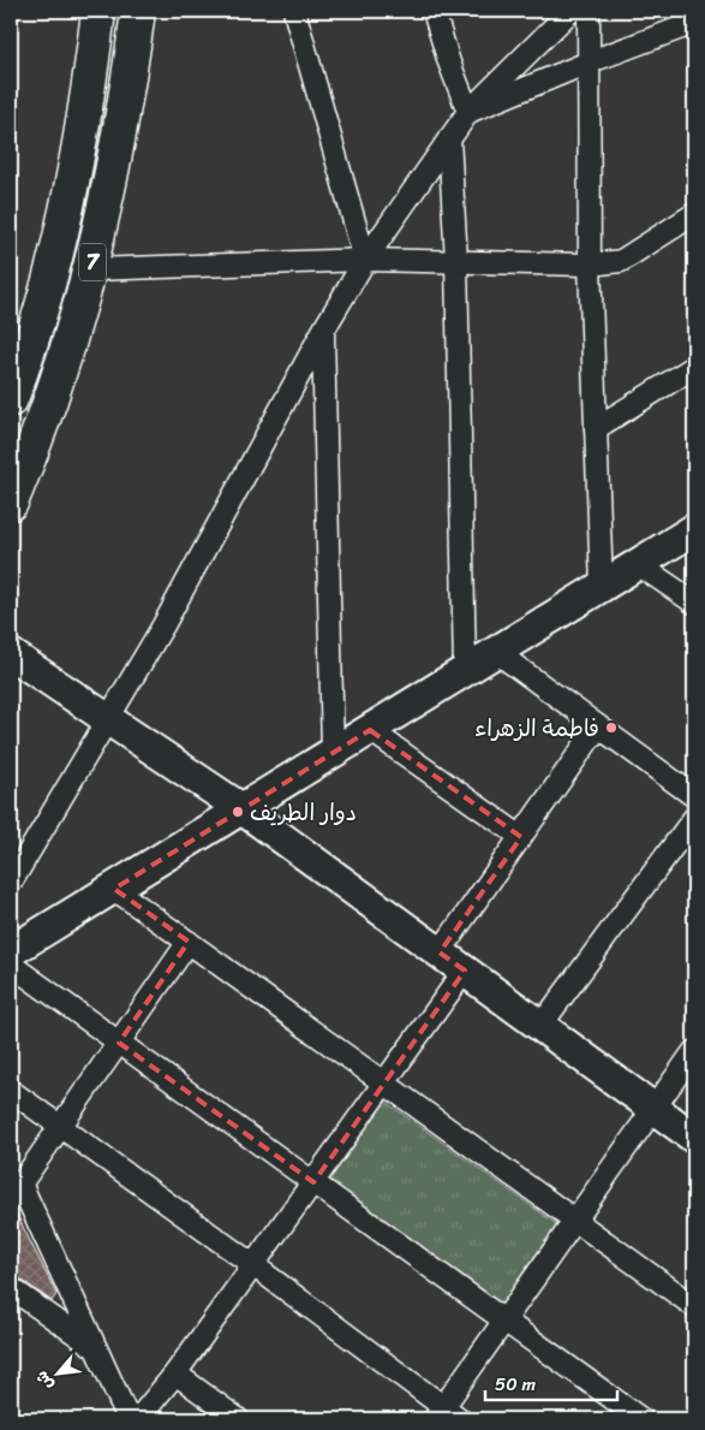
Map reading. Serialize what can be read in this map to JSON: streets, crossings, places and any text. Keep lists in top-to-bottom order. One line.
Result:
{"streets":{"highway":["7"]},"places":["فاطمة الزهراء","دوار الطريف"],"scale_bar":"50 m","north":"bottom left"}
